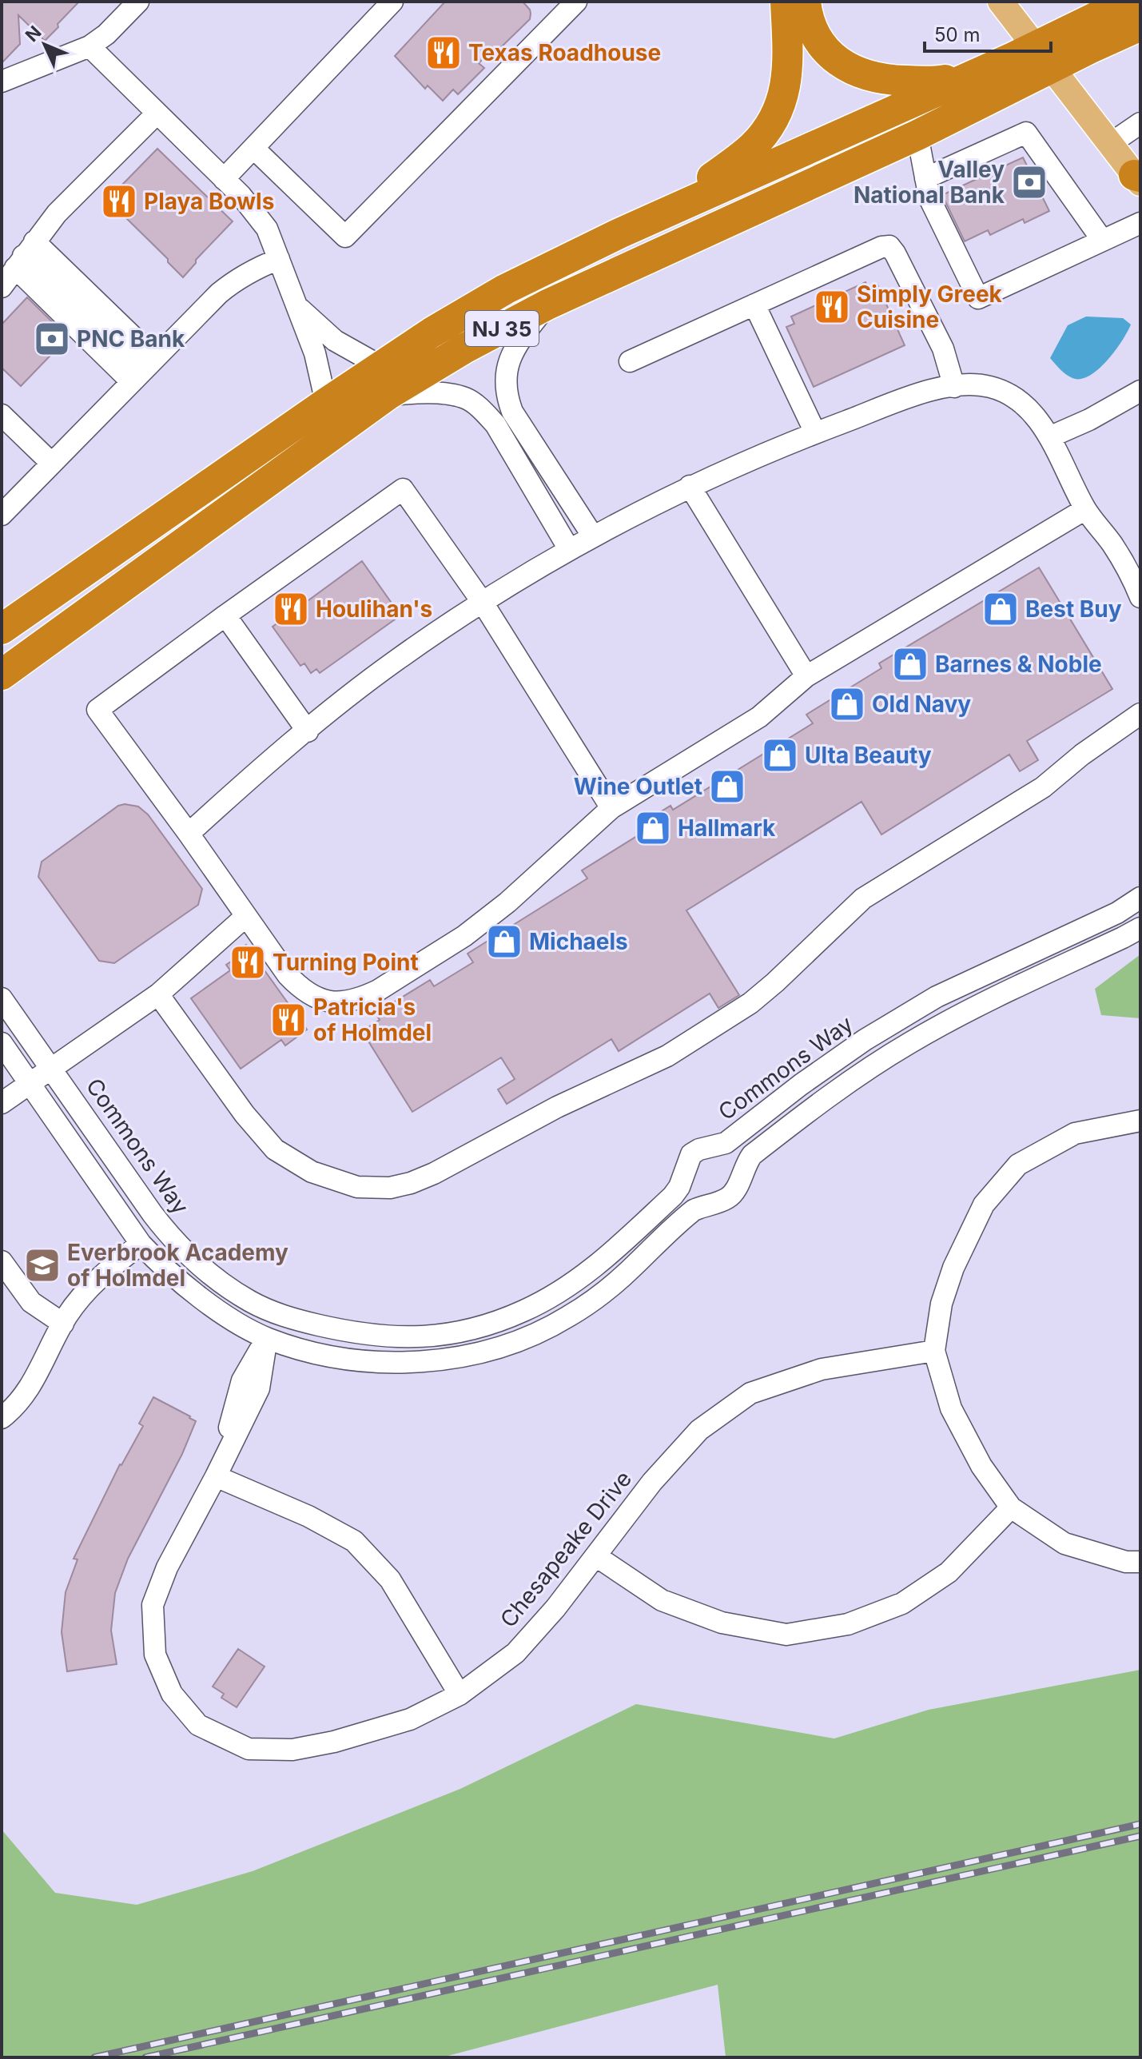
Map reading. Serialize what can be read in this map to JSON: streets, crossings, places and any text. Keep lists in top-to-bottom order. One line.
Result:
{"streets":{"highway":["NJ 35"],"street":["Commons Way","Chesapeake Drive"]},"crossings":[["Commons Way","Chesapeake Drive"]],"places":{"restaurant":["Texas Roadhouse","Playa Bowls","Simply Greek Cuisine","Houlihan's","Turning Point","Patricia's of Holmdel"],"bank":["Valley National Bank","PNC Bank"],"shop":["Best Buy","Barnes & Noble","Old Navy","Ulta Beauty","Wine Outlet","Hallmark","Michaels"],"school or university":["Everbrook Academy of Holmdel"]},"scale_bar":"50 m","north":"top left"}
